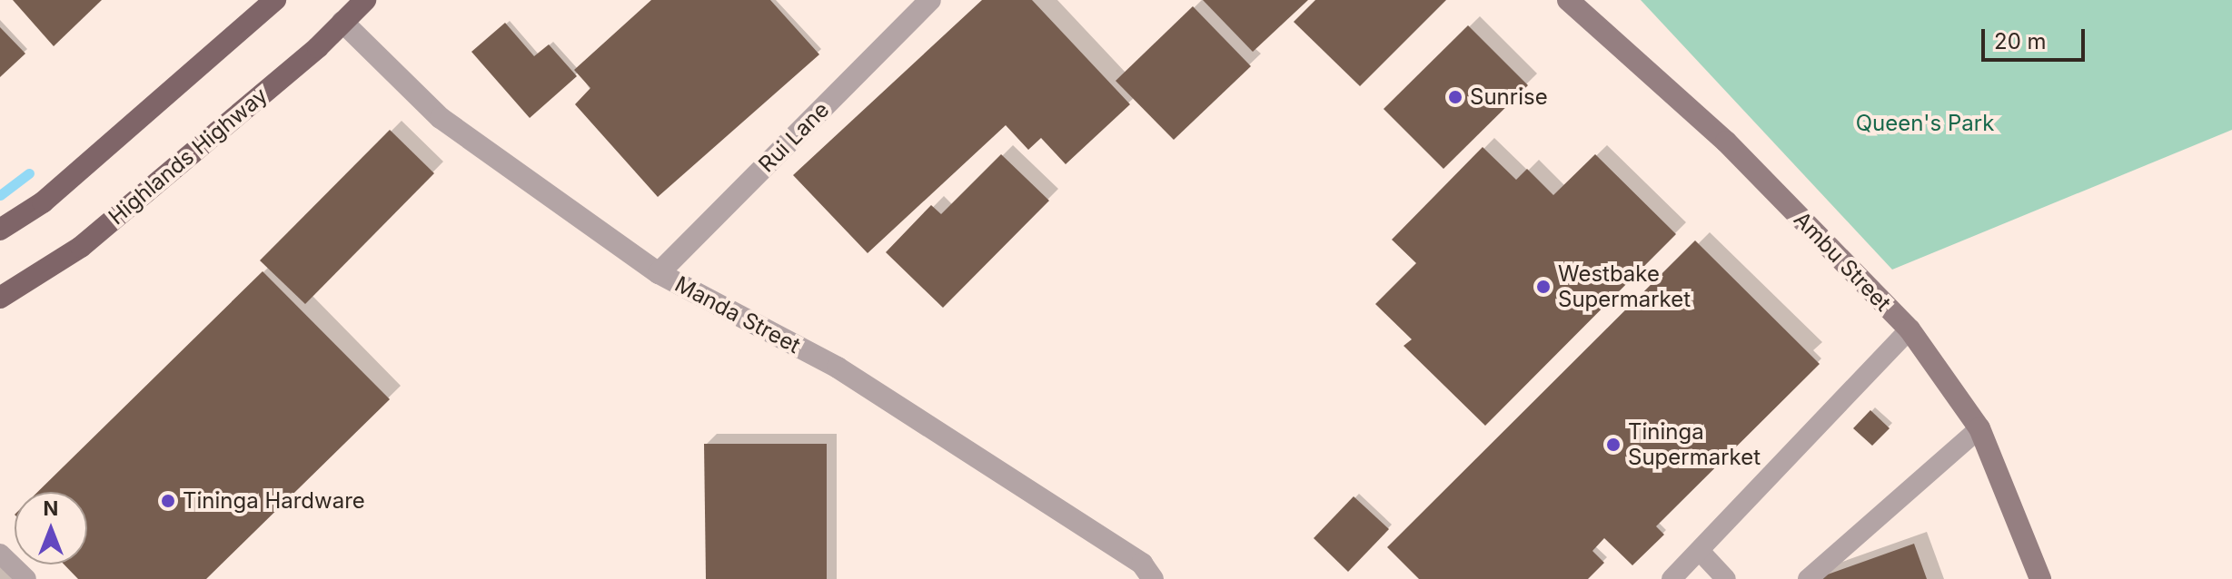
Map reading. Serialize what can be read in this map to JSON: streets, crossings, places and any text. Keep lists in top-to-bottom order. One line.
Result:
{"streets":{"main road":["Highlands Highway"],"street":["Rui Lane","Ambu Street","Manda Street"]},"crossings":[["Rui Lane","Manda Street"],["Highlands Highway","Manda Street"]],"parks":["Queen's Park"],"places":["Sunrise","Westbake Supermarket","Tininga Supermarket","Tininga Hardware"],"scale_bar":"20 m","north":"top"}
